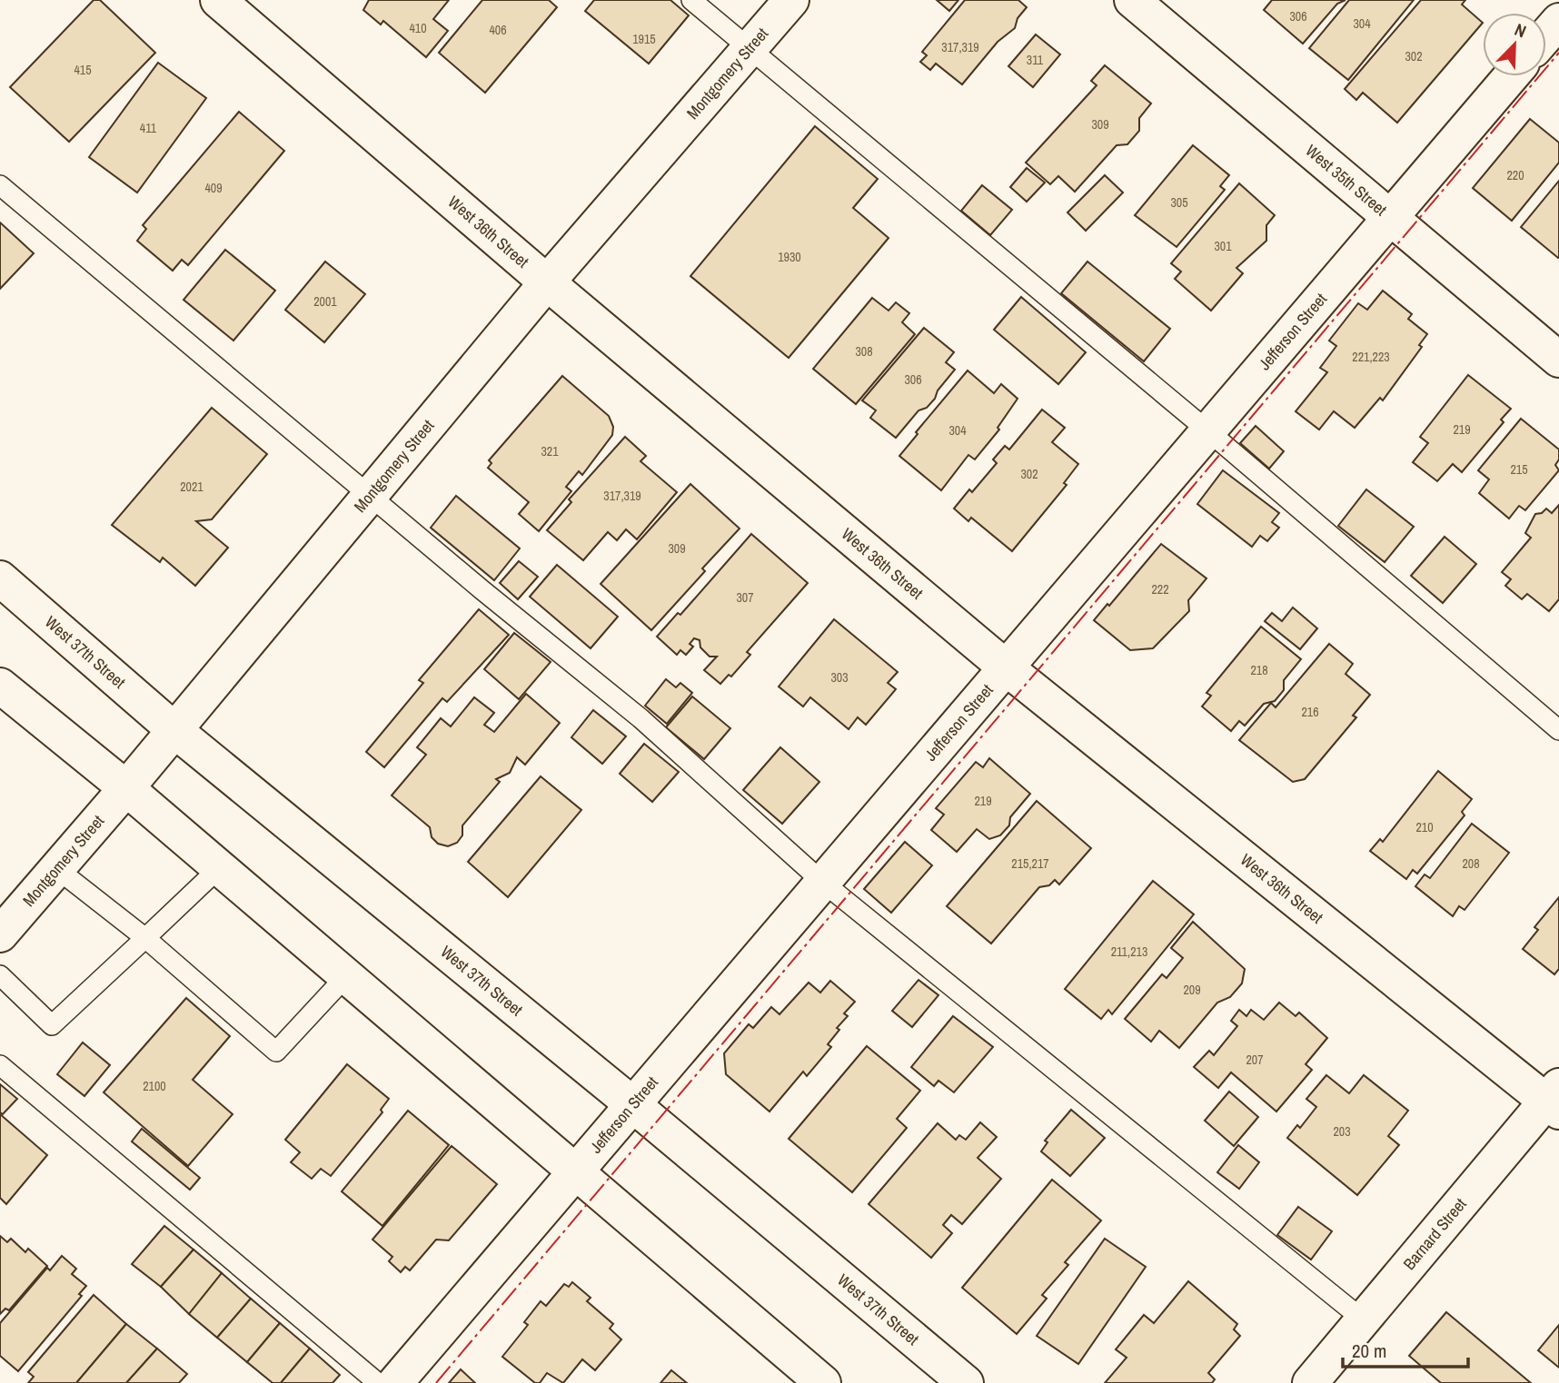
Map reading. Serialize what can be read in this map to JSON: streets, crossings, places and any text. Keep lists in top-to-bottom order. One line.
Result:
{"streets":{"street":["Montgomery Street","West 35th Street","West 36th Street","Jefferson Street","West 37th Street","Barnard Street"]},"crossings":[["Montgomery Street","West 36th Street"],["Montgomery Street","West 37th Street"],["West 35th Street","Jefferson Street"],["West 36th Street","Jefferson Street"],["West 36th Street","Barnard Street"],["Jefferson Street","West 37th Street"]],"house_numbers":["306","304","410","406","1915","317,319","302","311","415","309","411","220","409","305","301","1930","2001","308","221,223","306","219","304","321","215","302","2021","317,319","309","222","307","218","303","216","219","210","215,217","208","211,213","209","207","2100","203"],"scale_bar":"20 m","north":"top right"}
